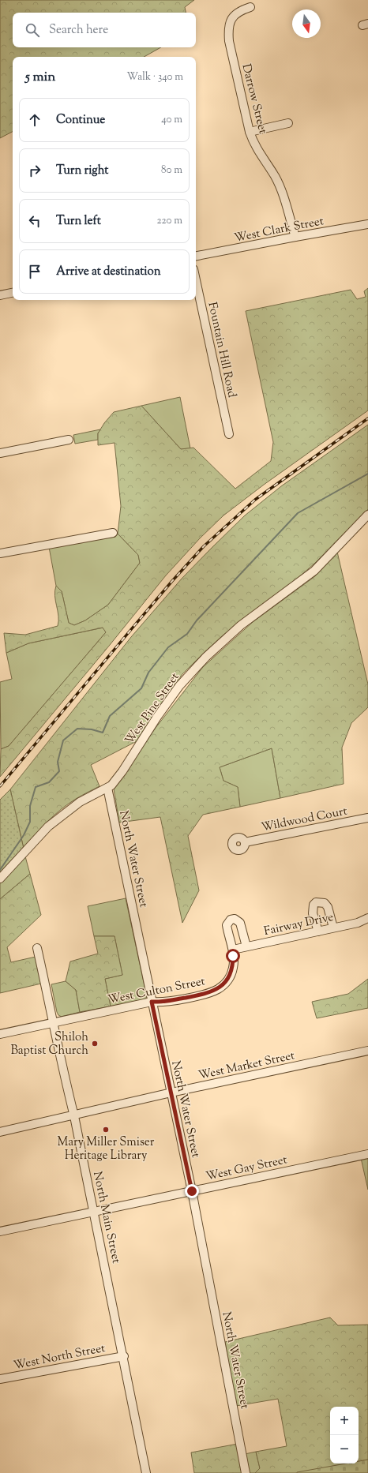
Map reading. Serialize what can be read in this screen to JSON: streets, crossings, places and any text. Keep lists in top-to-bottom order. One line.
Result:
{"streets":{"street":["Darrow Street","West Clark Street","Fountain Hill Road","West Pine Street","Wildwood Court","North Water Street","Fairway Drive","West Culton Street","West Market Street","West Gay Street","North Main Street","West North Street"]},"crossings":[["Darrow Street","West Clark Street"],["West Pine Street","North Water Street"],["North Water Street","West Culton Street"],["North Water Street","West Market Street"],["North Water Street","West Gay Street"],["Fairway Drive","West Culton Street"],["West Culton Street","North Main Street"],["West Market Street","North Main Street"],["West Gay Street","North Main Street"],["North Main Street","West North Street"]],"places":["Shiloh Baptist Church","Mary Miller Smiser Heritage Library"],"north":"bottom","page":{"search":"Search here","heading":["5 min","Walk · 340 m"],"list":[["Continue","40 m"],["Turn right","80 m"],["Turn left","220 m"],"Arrive at destination"],"map_buttons":["+","−"]}}
